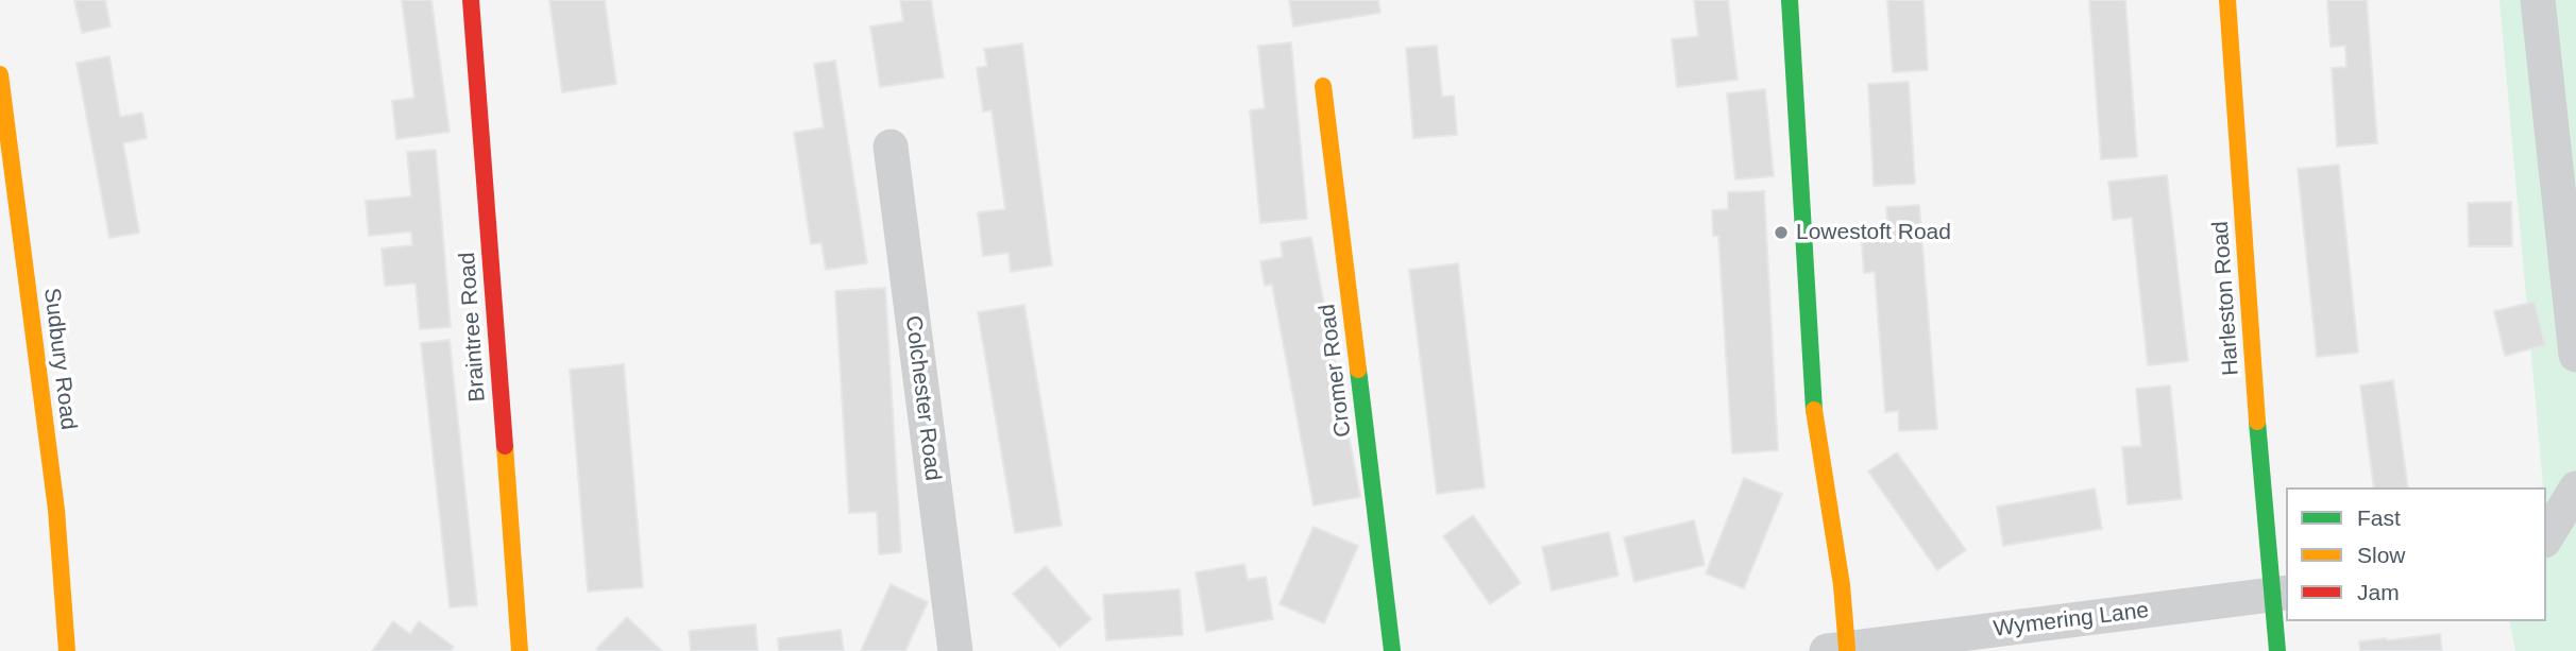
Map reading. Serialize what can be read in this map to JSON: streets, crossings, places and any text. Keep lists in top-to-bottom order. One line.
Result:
{"streets":{"street":["Harleston Road","Braintree Road","Sudbury Road","Cromer Road","Colchester Road","Wymering Lane"]},"crossings":[["Harleston Road","Wymering Lane"]],"places":["Lowestoft Road"],"legend":["Fast","Slow","Jam"]}
